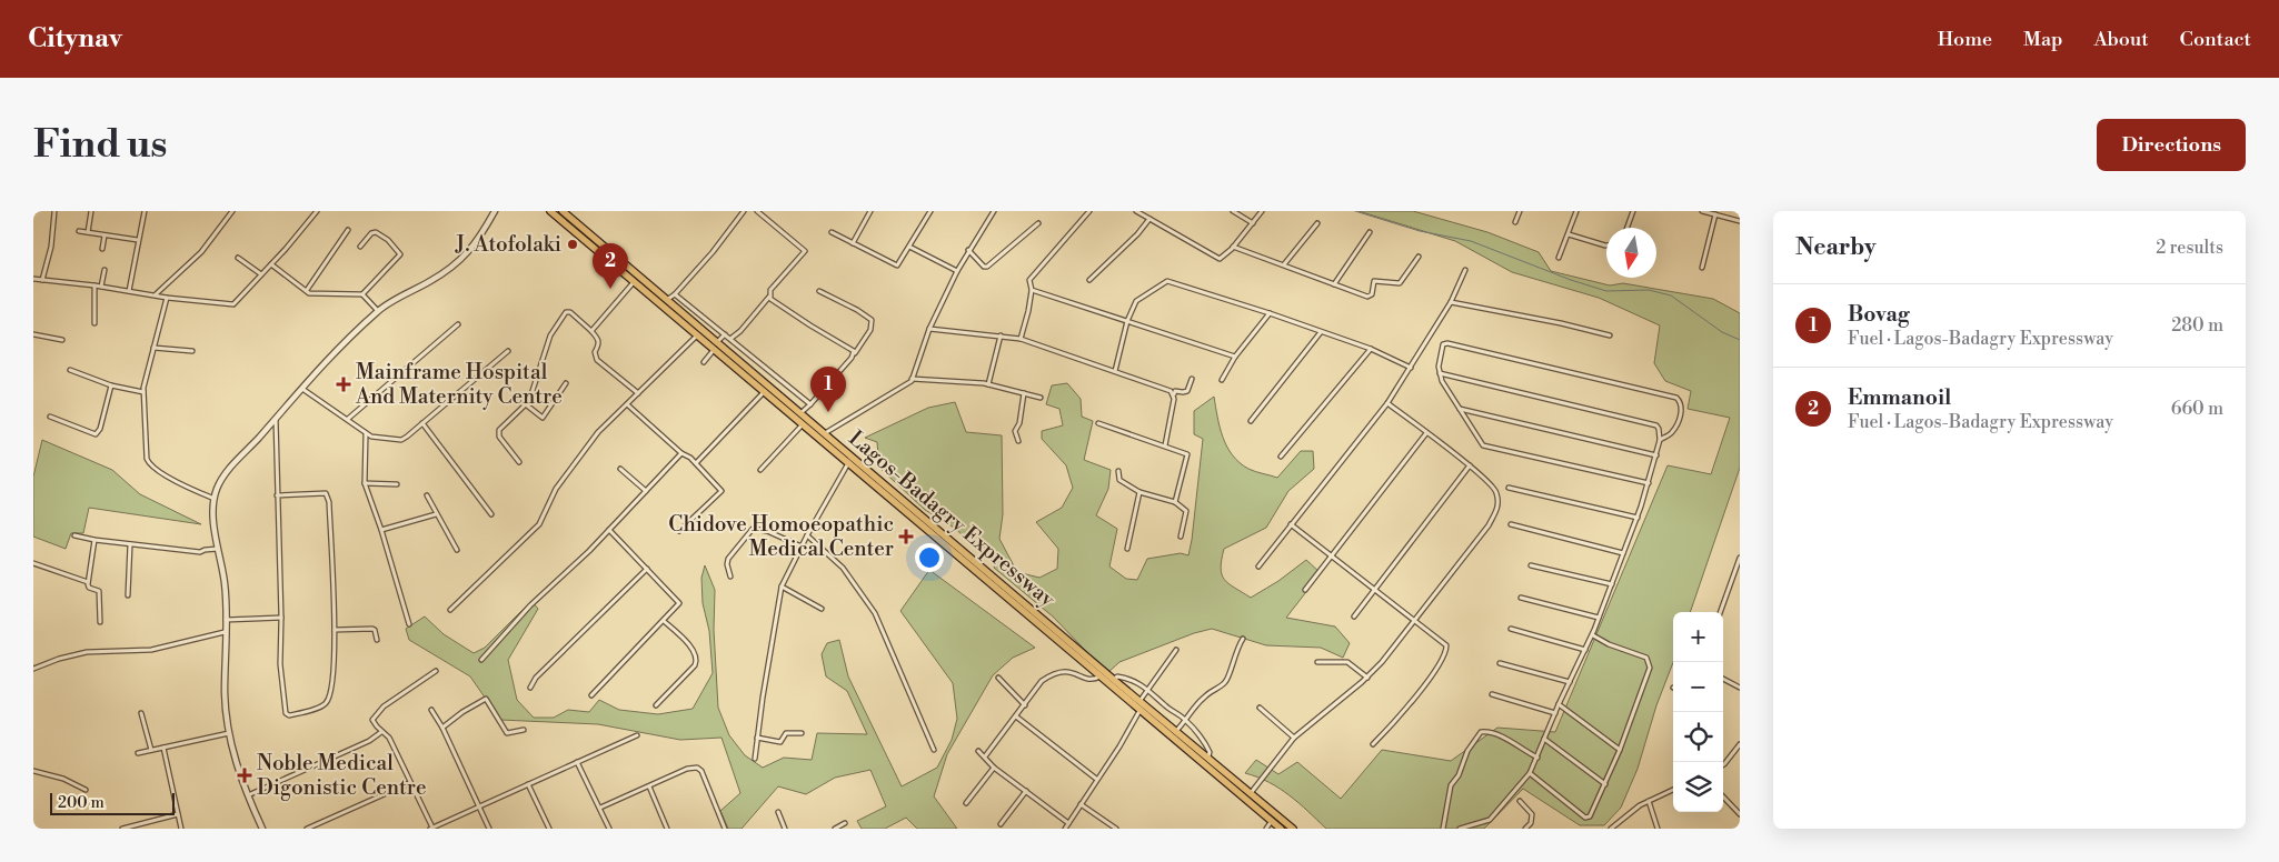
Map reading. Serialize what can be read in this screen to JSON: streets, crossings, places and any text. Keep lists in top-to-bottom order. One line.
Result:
{"streets":{"highway":["Lagos-Badagry Expressway"]},"places":{"other":["J. Atofolaki"],"health":["Mainframe Hospital And Maternity Centre","Chidove Homoeopathic Medical Center","Noble Medical Digonistic Centre"]},"scale_bar":"200 m","north":"bottom","page":{"header":"Citynav","nav":["Home","Map","About","Contact"],"buttons":"Directions","title":"Find us","heading":["Nearby","2 results"],"pins":["2","1"],"list":[{"mark":"1","name":"Bovag","note":"Fuel · Lagos-Badagry Expressway","value":"280 m"},{"mark":"2","name":"Emmanoil","note":"Fuel · Lagos-Badagry Expressway","value":"660 m"}],"map_buttons":["+","−"],"scale":"200 m"}}
